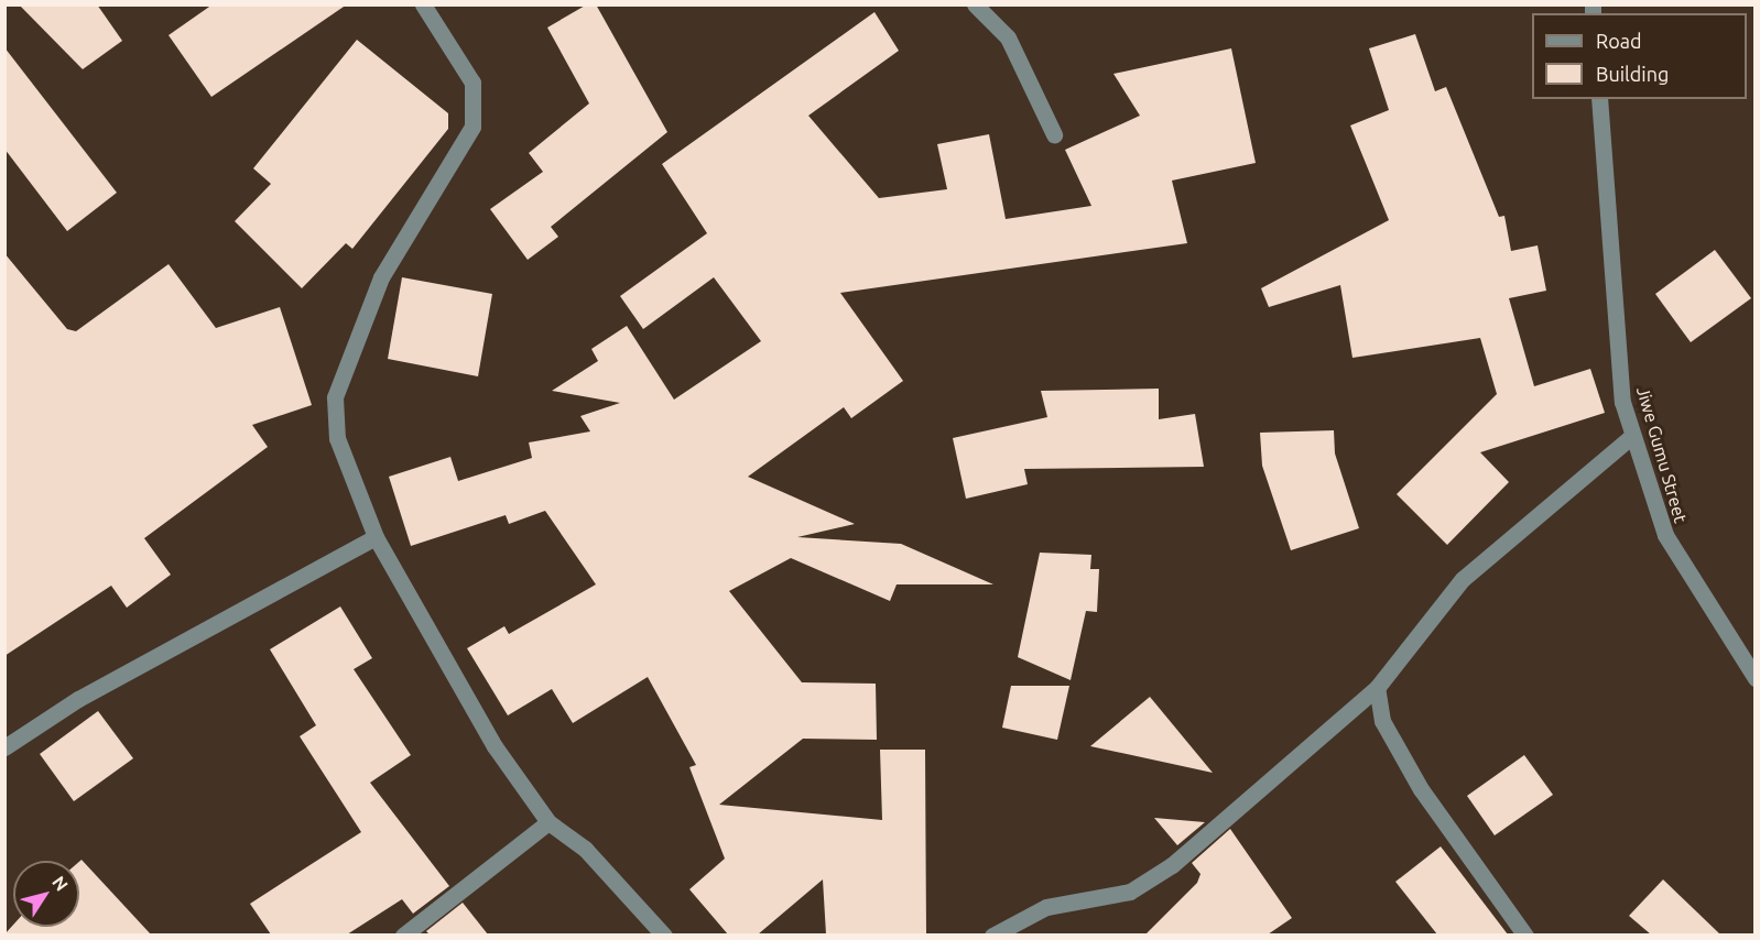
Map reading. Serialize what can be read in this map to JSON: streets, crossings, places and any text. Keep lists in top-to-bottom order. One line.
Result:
{"streets":{"street":["Jiwe Gumu Street"]},"legend":["Road","Building"],"north":"top right"}
